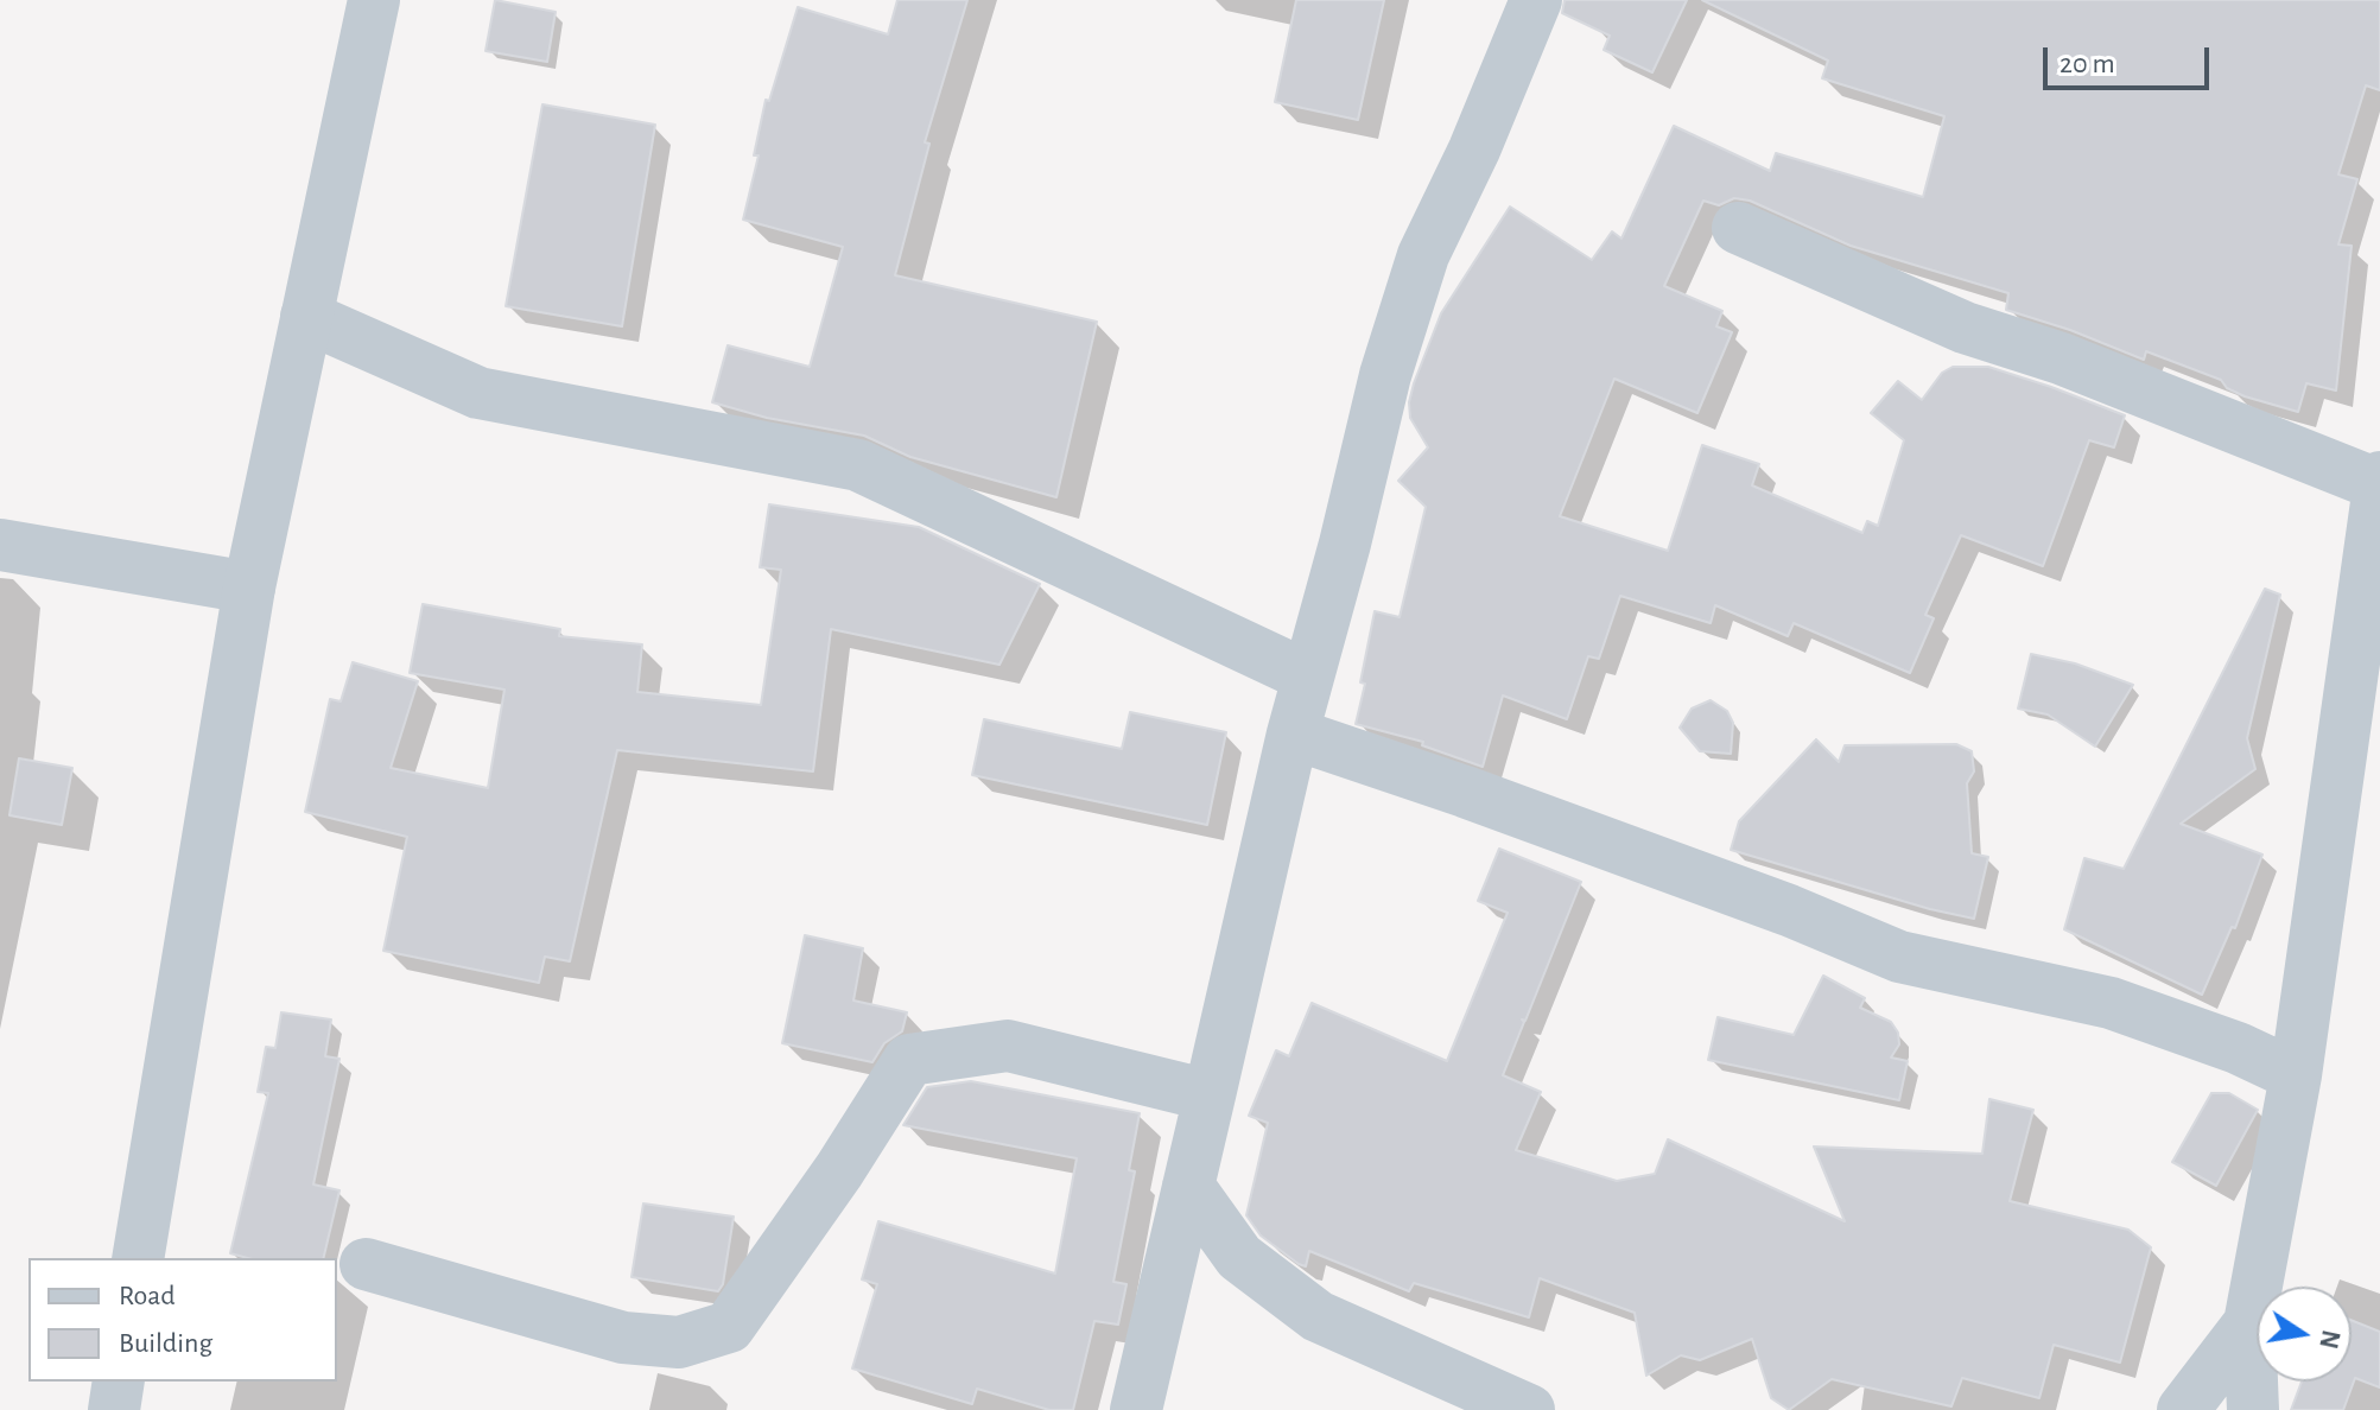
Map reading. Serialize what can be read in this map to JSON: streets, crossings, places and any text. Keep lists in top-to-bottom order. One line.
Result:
{"legend":["Road","Building"],"scale_bar":"20 m","north":"right"}
